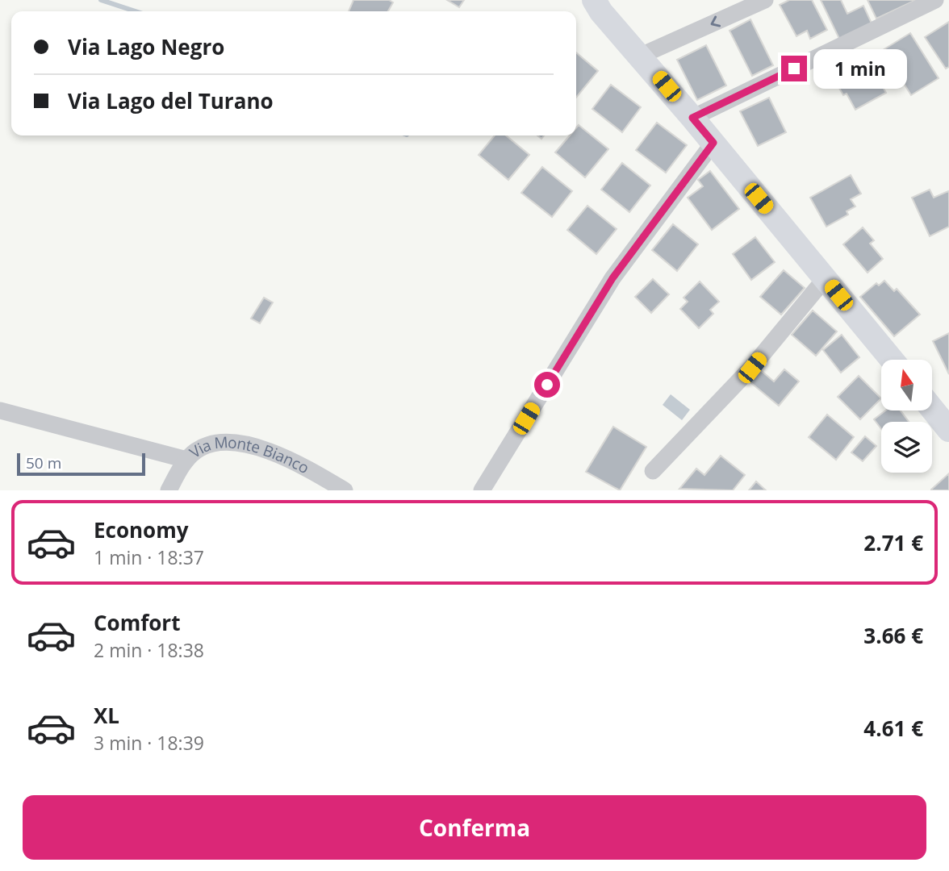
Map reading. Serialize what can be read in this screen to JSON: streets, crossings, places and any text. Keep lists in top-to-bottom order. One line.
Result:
{"streets":{"street":["Via Monte Bianco"]},"scale_bar":"50 m","north":"top","page":{"banner":["Via Lago Negro","Via Lago del Turano"],"bubble":"1 min","scale":"50 m","list":[{"name":"Economy","note":"1 min · 18:37","value":"2.71 €"},{"name":"Comfort","note":"2 min · 18:38","value":"3.66 €"},{"name":"XL","note":"3 min · 18:39","value":"4.61 €"}],"buttons":"Conferma"}}
